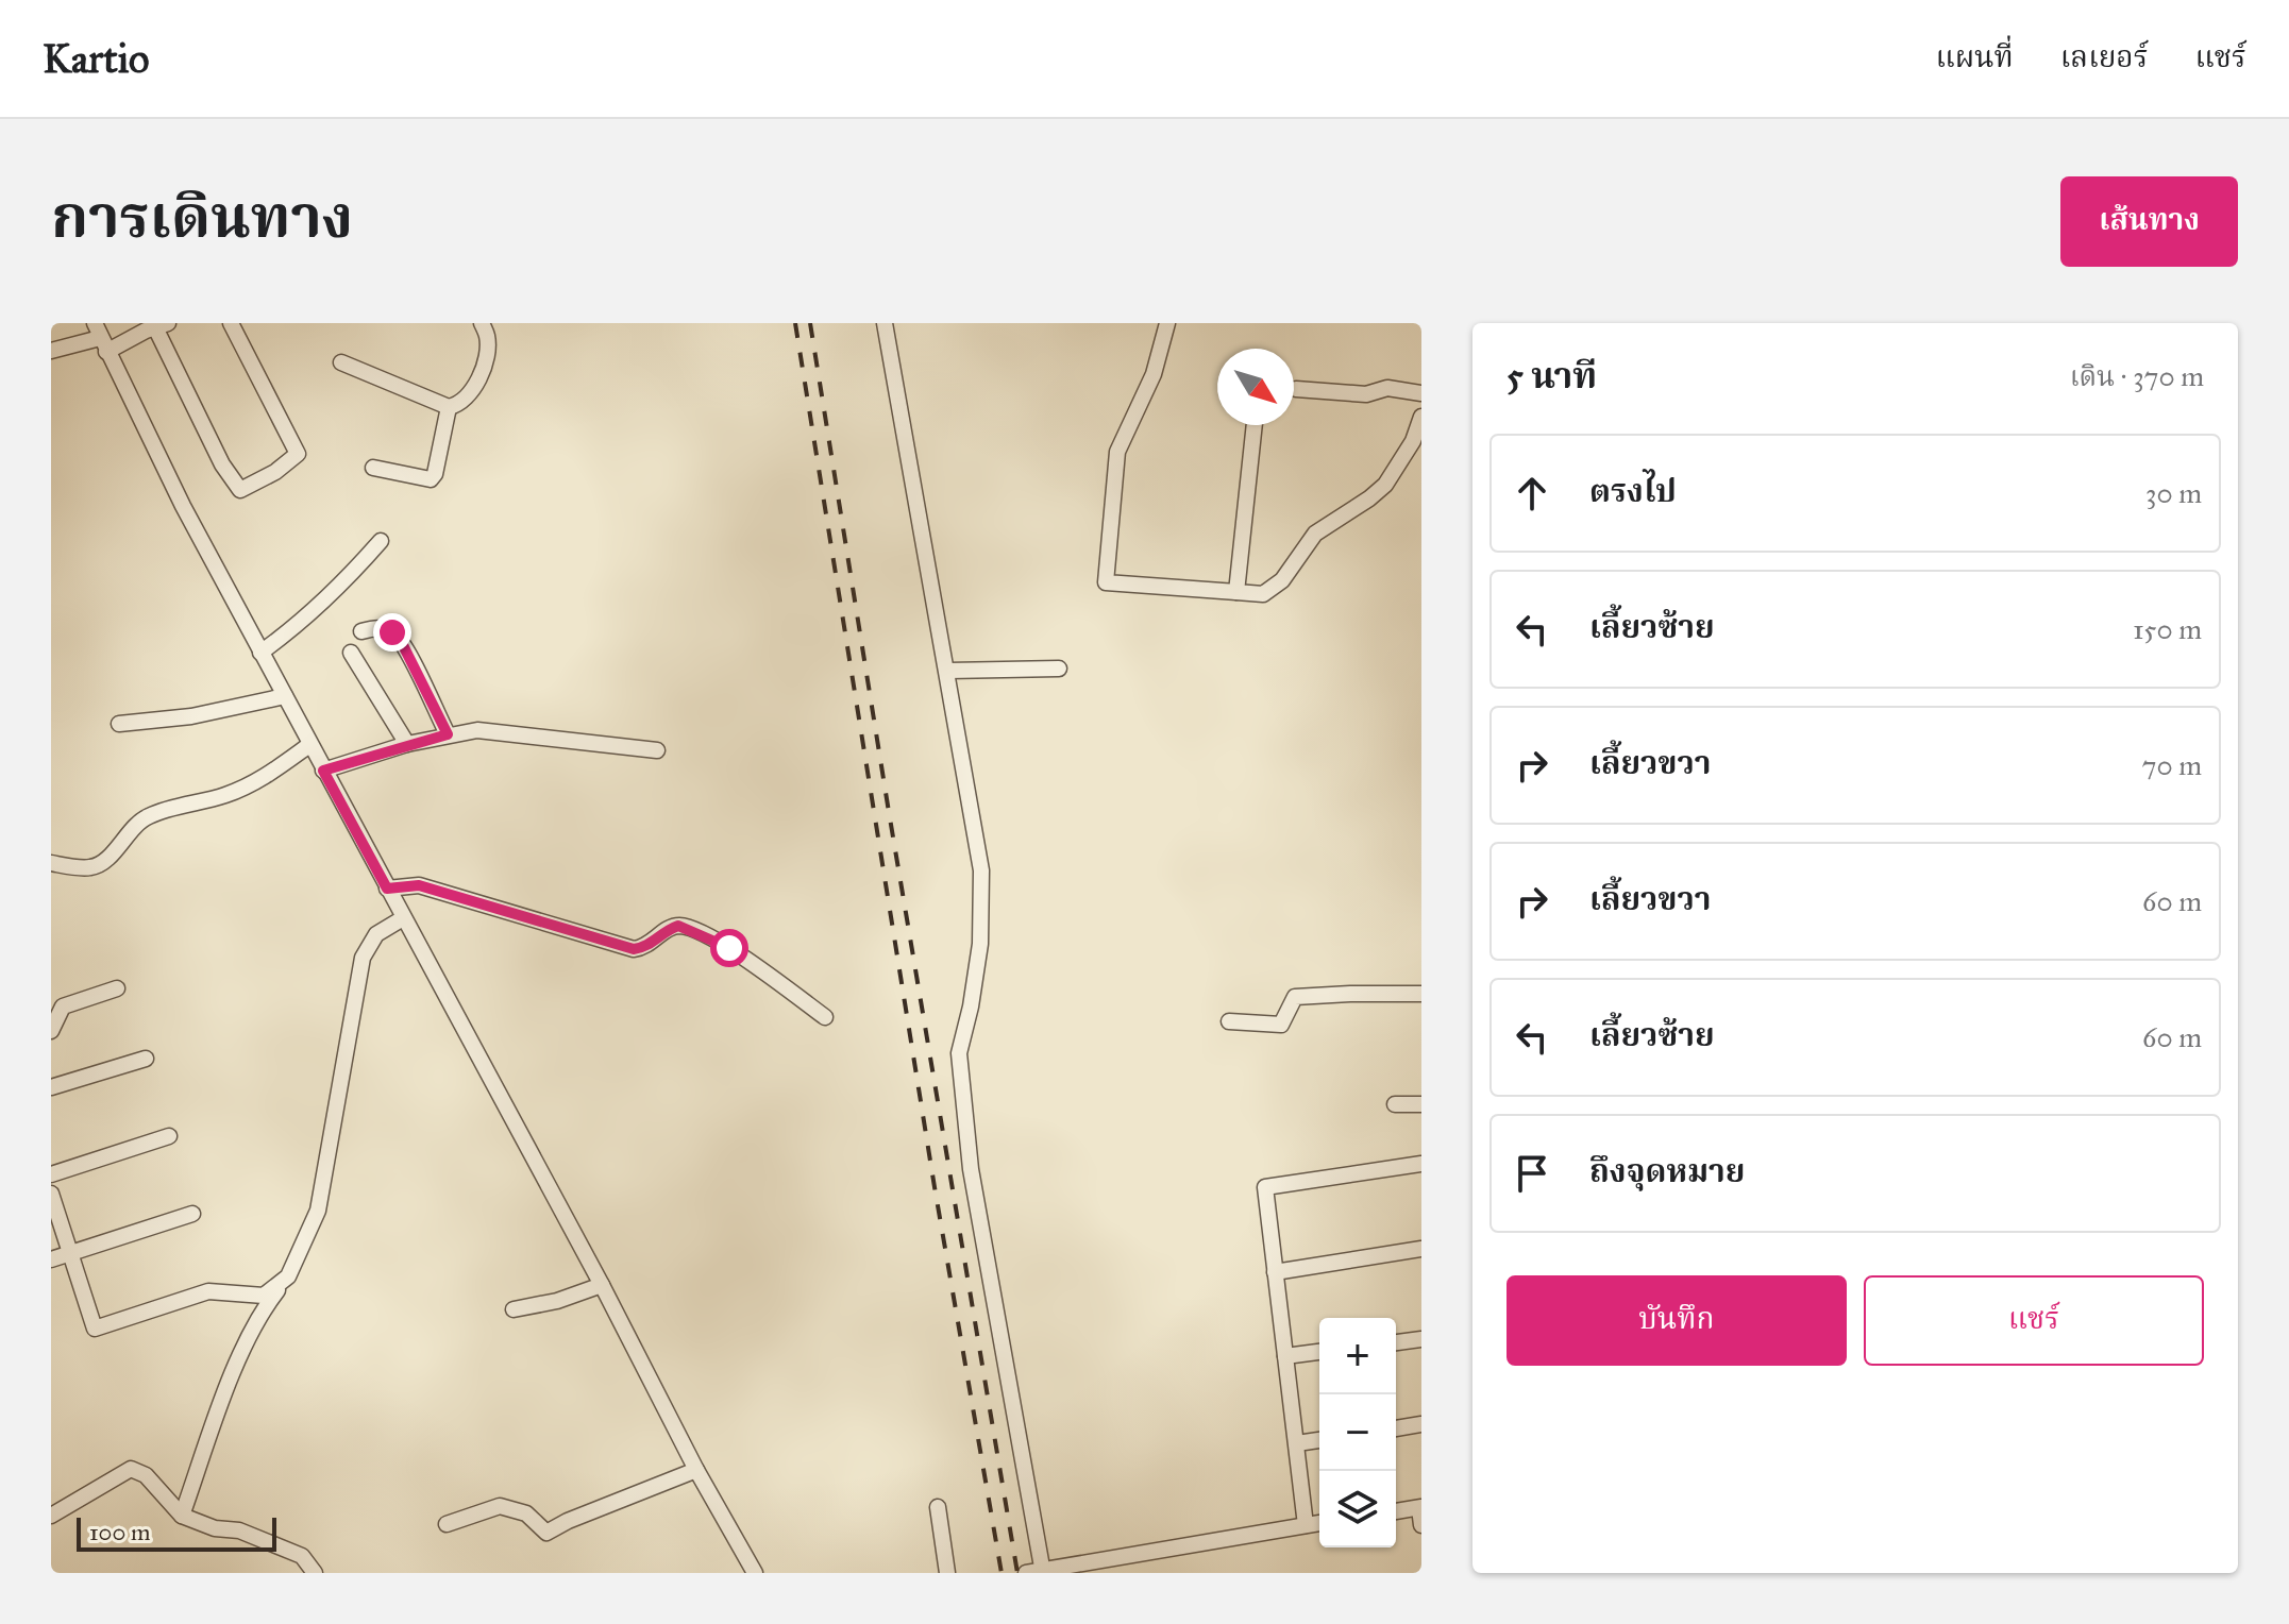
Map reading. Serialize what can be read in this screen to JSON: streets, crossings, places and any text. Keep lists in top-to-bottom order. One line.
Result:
{"scale_bar":"100 m","north":"bottom right","page":{"header":"Kartio","nav":["แผนที่","เลเยอร์","แชร์"],"title":"การเดินทาง","buttons":["เส้นทาง",["บันทึก","แชร์"]],"heading":["5 นาที","เดิน · 370 m"],"list":[["ตรงไป","30 m"],["เลี้ยวซ้าย","150 m"],["เลี้ยวขวา","70 m"],["เลี้ยวขวา","60 m"],["เลี้ยวซ้าย","60 m"],"ถึงจุดหมาย"],"map_buttons":["+","−"],"scale":"100 m"}}
